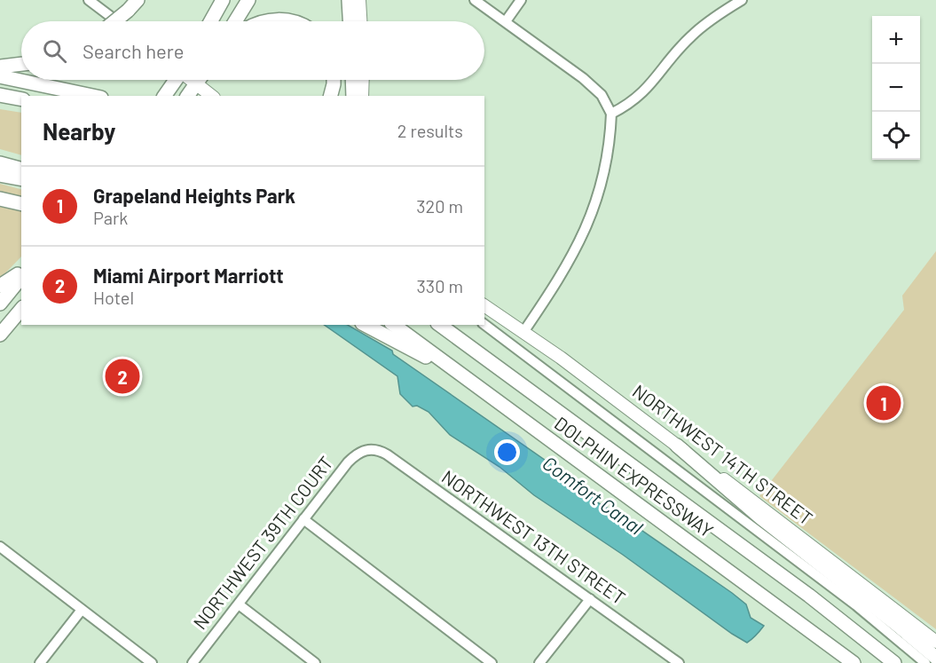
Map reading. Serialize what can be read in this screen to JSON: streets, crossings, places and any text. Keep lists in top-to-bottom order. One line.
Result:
{"streets":{"highway":["DOLPHIN EXPRESSWAY"],"main road":["NORTHWEST 14TH STREET"],"street":["NORTHWEST 13TH STREET","NORTHWEST 39TH COURT"]},"crossings":[["NORTHWEST 13TH STREET","NORTHWEST 39TH COURT"]],"water":["Comfort Canal"],"page":{"map_buttons":["+","−"],"search":"Search here","heading":["Nearby","2 results"],"list":[{"mark":"1","name":"Grapeland Heights Park","note":"Park","value":"320 m"},{"mark":"2","name":"Miami Airport Marriott","note":"Hotel","value":"330 m"}],"pins":["2","1"]}}
